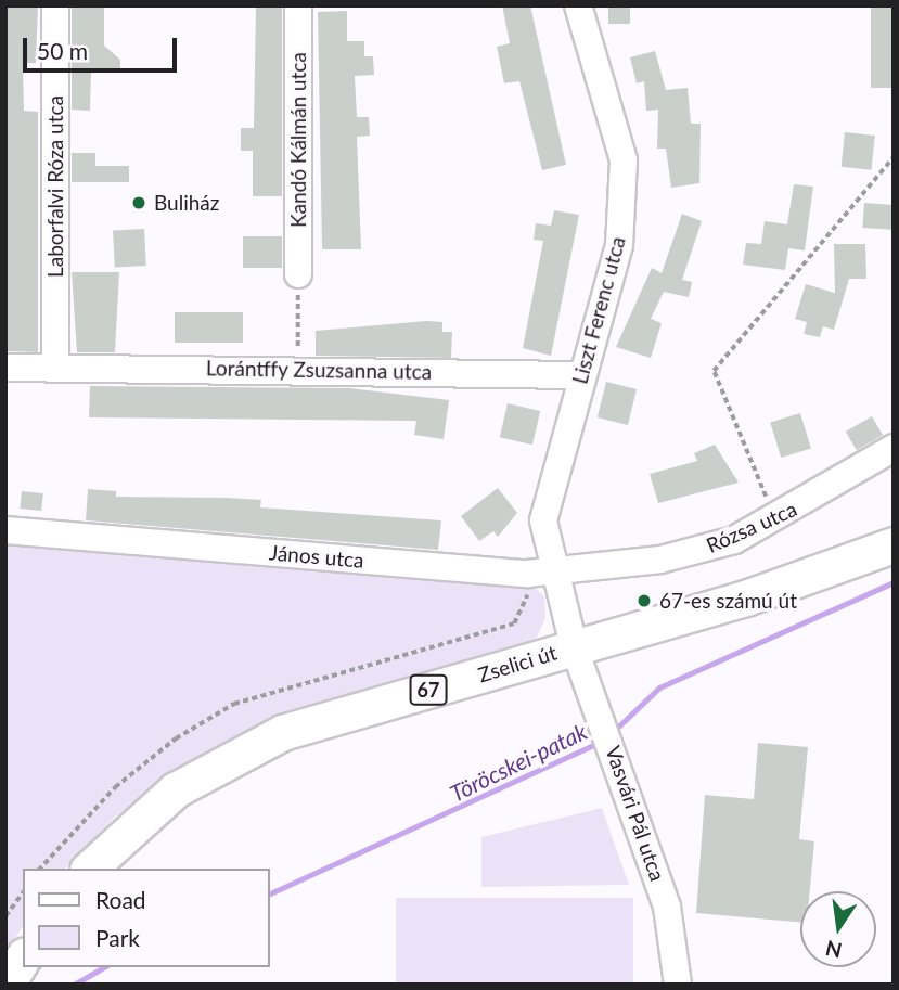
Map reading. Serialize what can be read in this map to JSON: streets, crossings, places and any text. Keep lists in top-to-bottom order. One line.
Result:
{"streets":{"main road":["Zselici út","67"],"street":["Kandó Kálmán utca","Laborfalvi Róza utca","Liszt Ferenc utca","Lorántffy Zsuzsanna utca","Rózsa utca","János utca","Vasvári Pál utca"]},"crossings":[["Laborfalvi Róza utca","Lorántffy Zsuzsanna utca"],["Liszt Ferenc utca","Lorántffy Zsuzsanna utca"],["Liszt Ferenc utca","Rózsa utca"],["Liszt Ferenc utca","János utca"],["Rózsa utca","János utca"],["Zselici út","Vasvári Pál utca"]],"water":["Töröcskei-patak"],"places":["Buliház","67-es számú út"],"legend":["Road","Park"],"scale_bar":"50 m","north":"bottom"}
